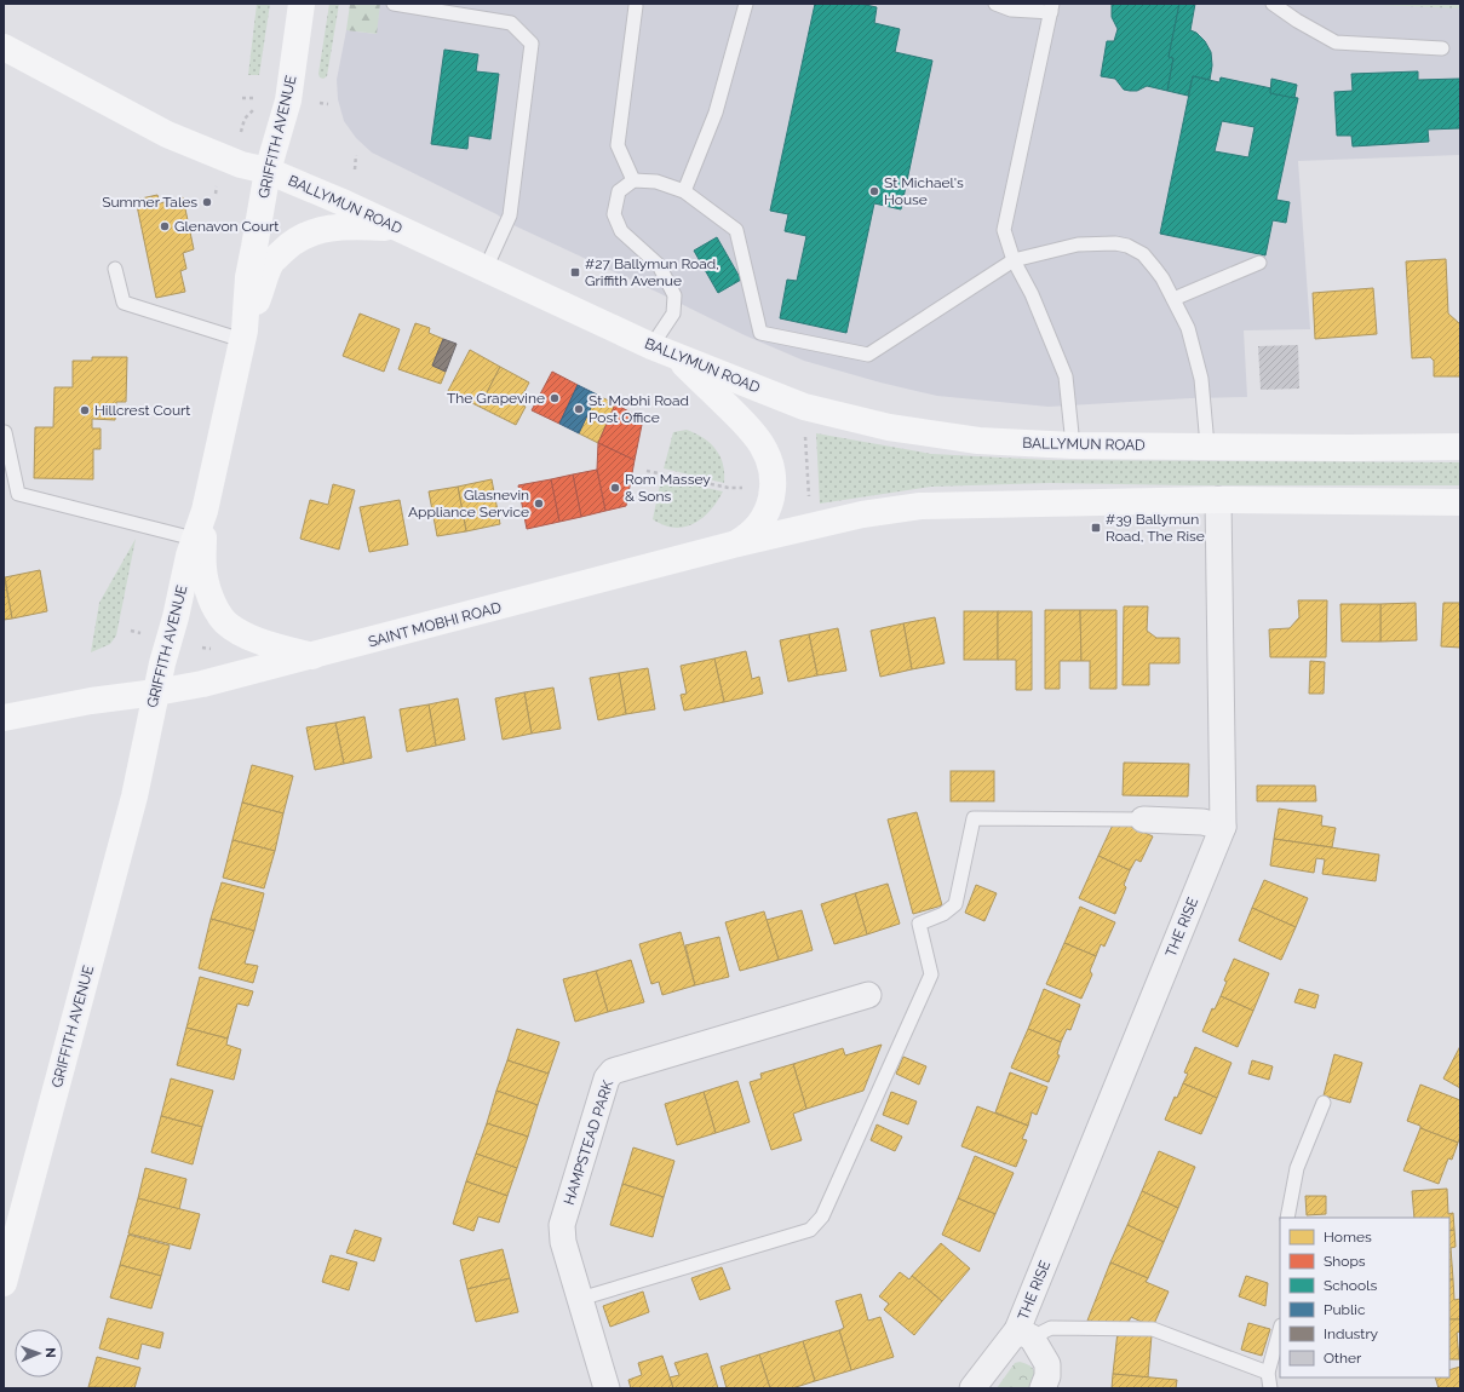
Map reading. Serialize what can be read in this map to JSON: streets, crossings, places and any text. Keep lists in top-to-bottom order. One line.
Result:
{"streets":{"main road":["GRIFFITH AVENUE","BALLYMUN ROAD","SAINT MOBHI ROAD"],"street":["THE RISE","HAMPSTEAD PARK"]},"crossings":[["GRIFFITH AVENUE","BALLYMUN ROAD"],["GRIFFITH AVENUE","SAINT MOBHI ROAD"],["SAINT MOBHI ROAD","THE RISE"]],"places":{"other":["St Michael's House","Summer Tales","Glenavon Court","The Grapevine","St. Mobhi Road Post Office","Hillcrest Court","Rom Massey & Sons","Glasnevin Appliance Service"],"transit":["#27 Ballymun Road, Griffith Avenue","#39 Ballymun Road, The Rise"]},"legend":["Homes","Shops","Schools","Public","Industry","Other"],"north":"right"}
